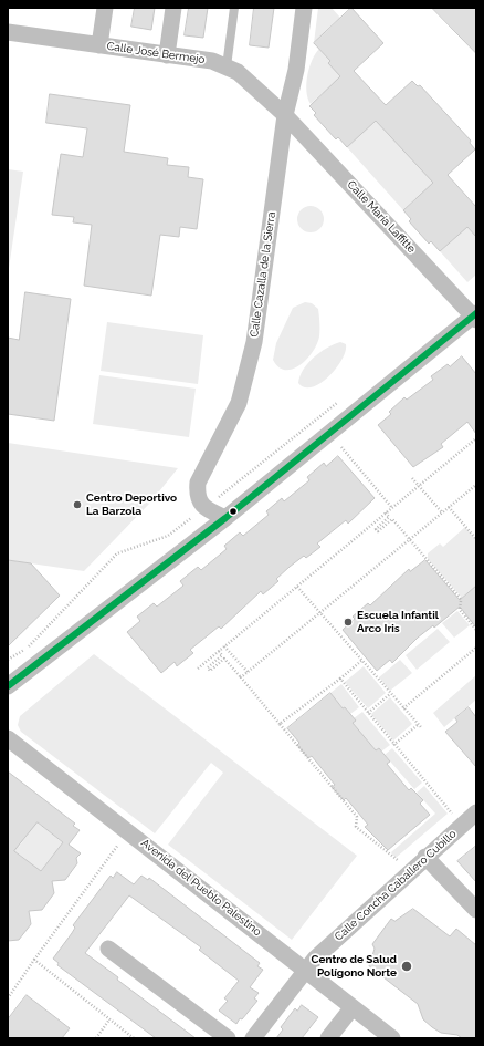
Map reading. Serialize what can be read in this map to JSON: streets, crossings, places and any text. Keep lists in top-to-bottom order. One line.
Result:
{"streets":{"street":["Calle José Bermejo","Calle María Laffitte","Calle Cazalla de la Sierra","Calle Concha Caballero Cubillo","Avenida del Pueblo Palestino"]},"crossings":[["Calle José Bermejo","Calle María Laffitte"],["Calle José Bermejo","Calle Cazalla de la Sierra"],["Calle María Laffitte","Calle Cazalla de la Sierra"],["Calle Concha Caballero Cubillo","Avenida del Pueblo Palestino"]],"places":["Centro Deportivo La Barzola","Escuela Infantil Arco Iris","Centro de Salud Polígono Norte"]}
